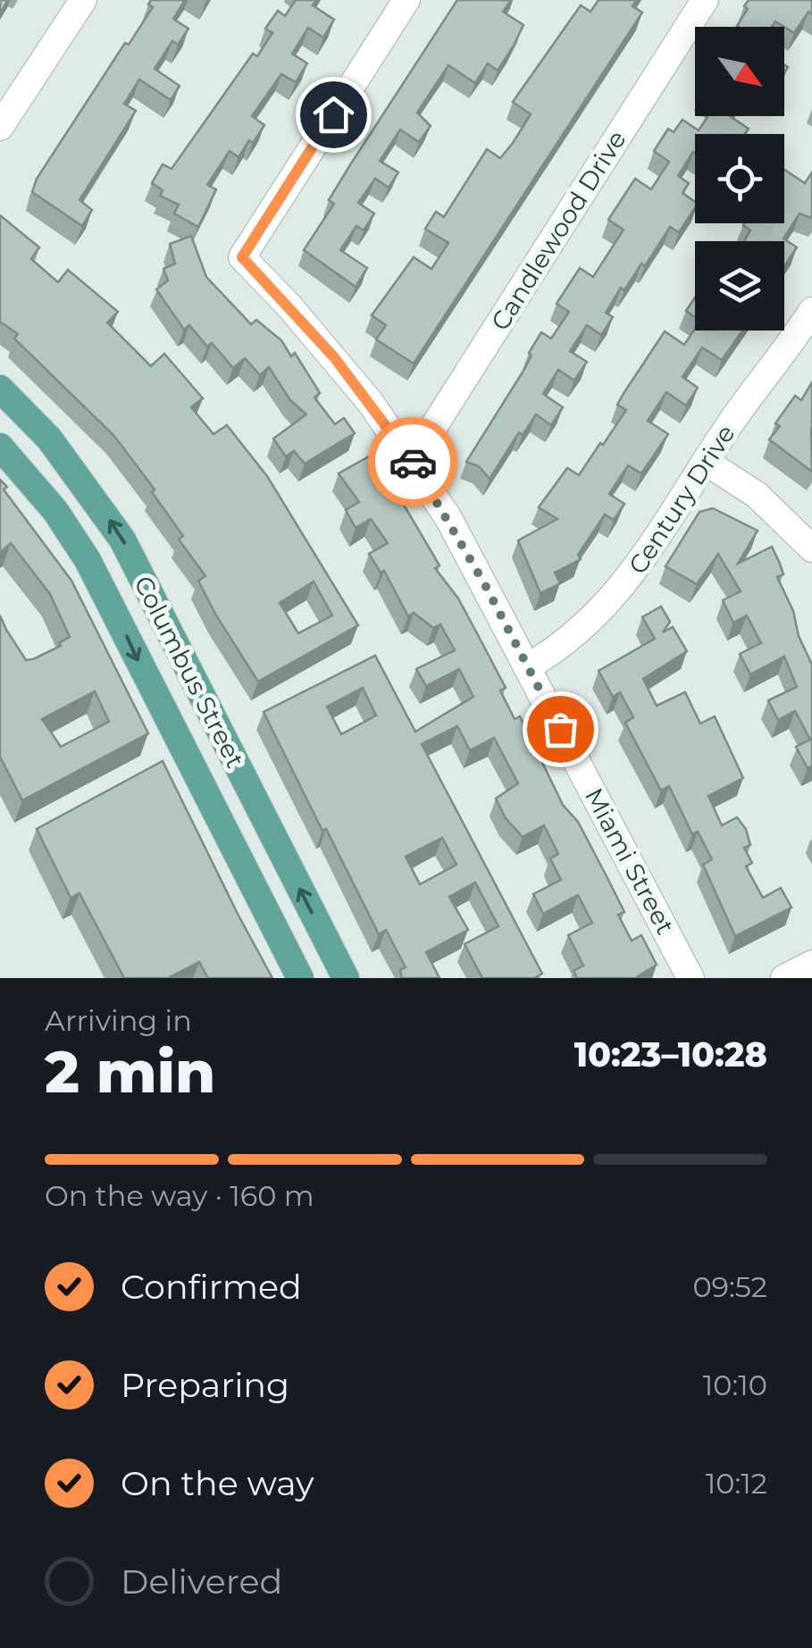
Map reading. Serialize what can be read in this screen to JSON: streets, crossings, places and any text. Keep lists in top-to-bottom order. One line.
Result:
{"streets":{"main road":["Columbus Street"],"street":["Candlewood Drive","Century Drive","Miami Street"]},"crossings":[["Candlewood Drive","Miami Street"],["Century Drive","Miami Street"]],"north":"bottom right","page":{"heading":["2 min","Arriving in","10:23–10:28"],"bar":"On the way · 160 m","list":[["Confirmed","09:52"],["Preparing","10:10"],["On the way","10:12"],"Delivered"]}}
